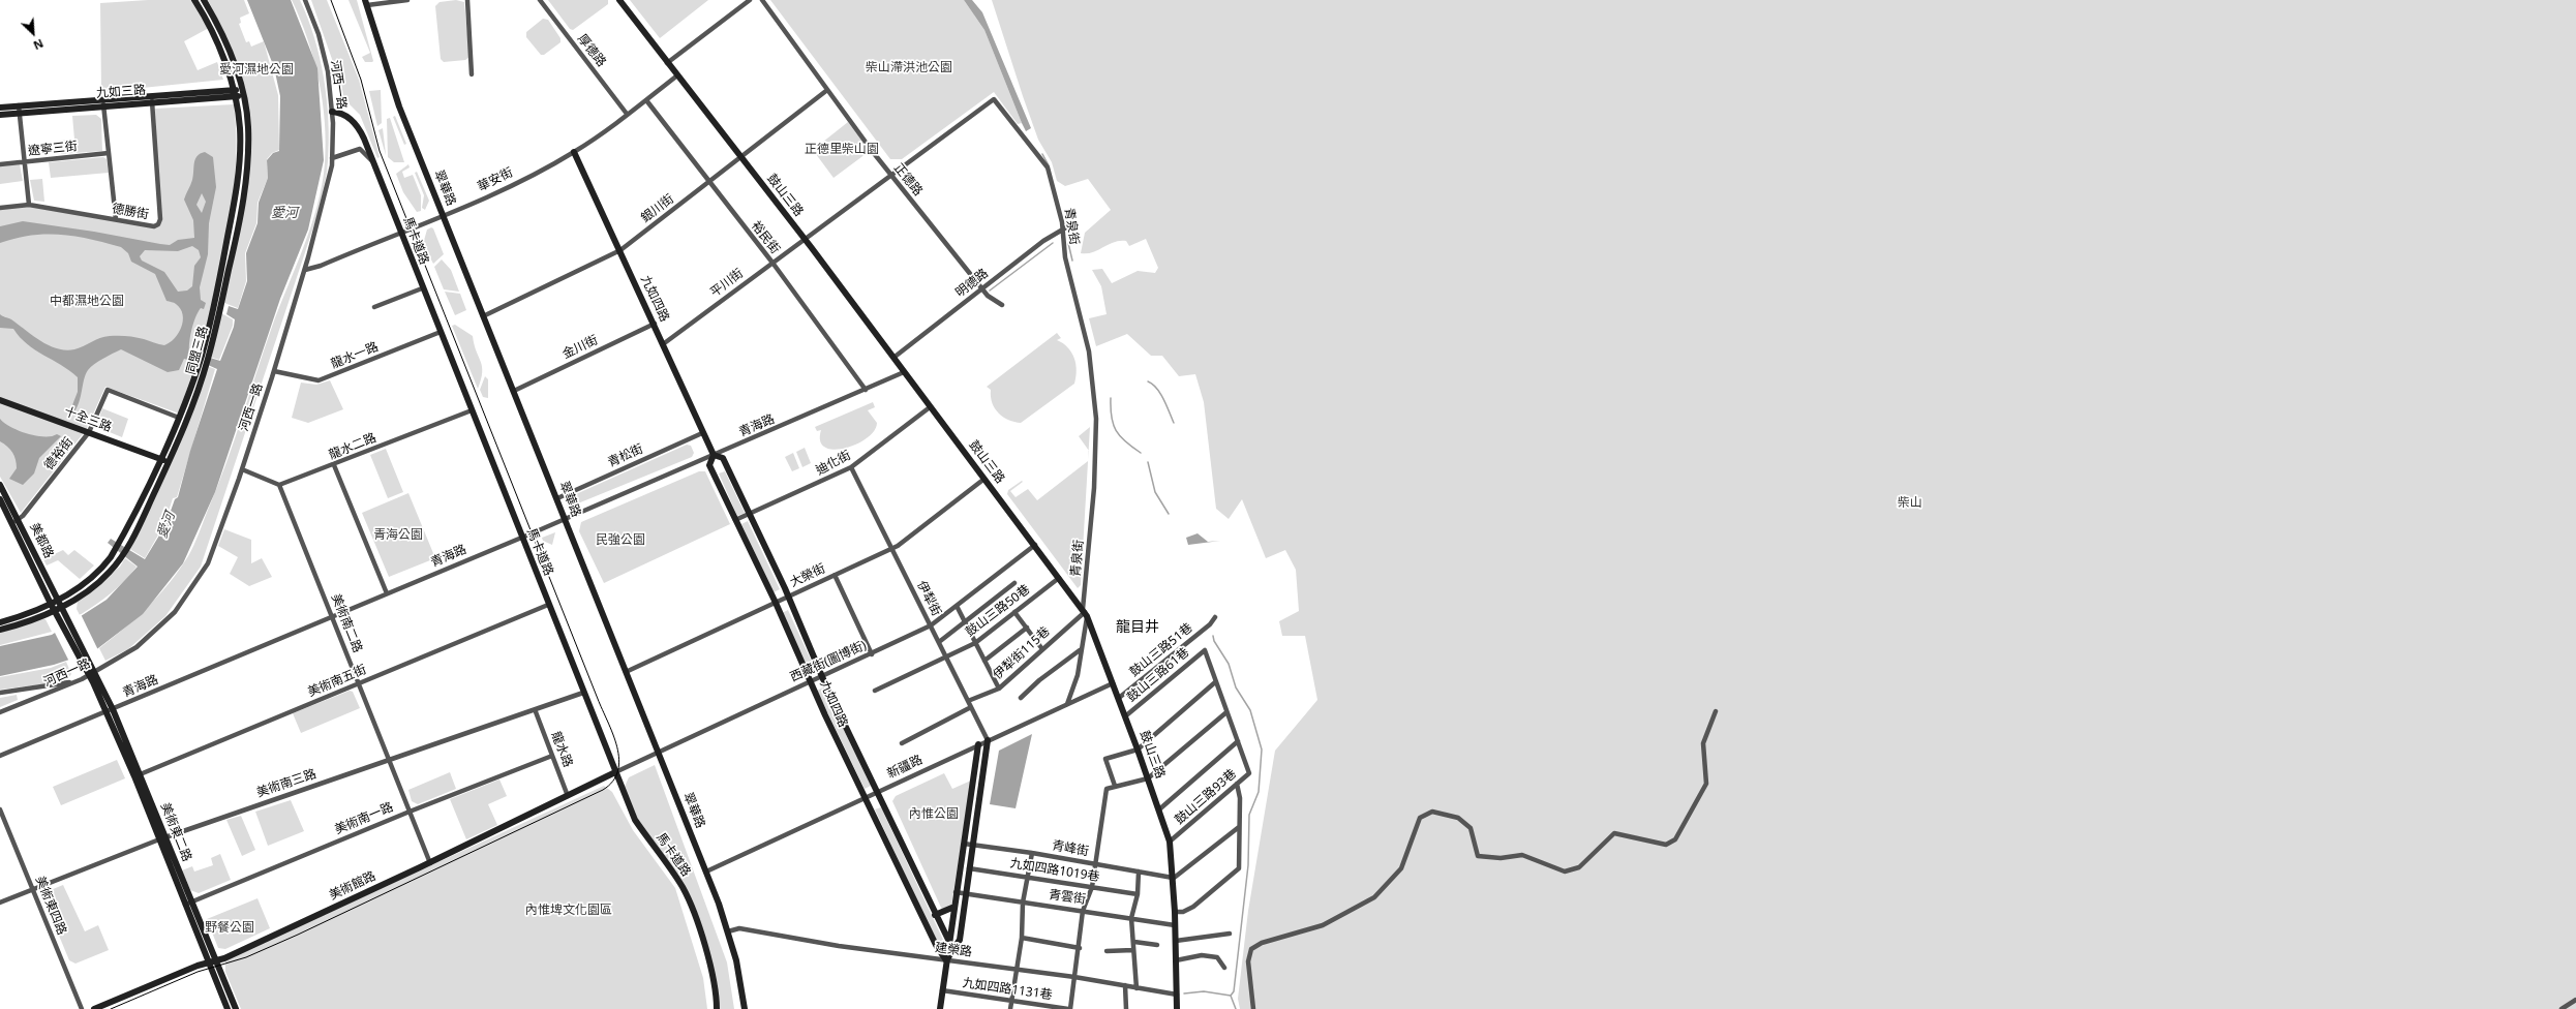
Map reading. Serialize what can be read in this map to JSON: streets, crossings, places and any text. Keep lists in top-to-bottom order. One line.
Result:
{"streets":{"street":["厚德路","河西一路","九如三路","遼寧三街","華安街","正德路","翠華路","鼓山三路","銀川街","德勝街","青泉街","裕民街","馬卡道路","平川街","明德路","九如四路","金川街","同盟三路","龍水一路","十全三路","青海路","龍水二路","德裕街","青松街","迪化街","美都路","大榮街","伊犁街","鼓山三路50巷","美術南二路","鼓山三路51巷","伊犁街115巷","西藏街(圖博街)","鼓山三路61巷","美術南五街","龍水路","新疆路","美術南三路","鼓山三路93巷","美術南一路","美術東二路","青峰街","九如四路1019巷","美術館路","青雲街","美術東四路","建榮路","九如四路1131巷"]},"crossings":[["厚德路","華安街"],["河西一路","華安街"],["河西一路","馬卡道路"],["河西一路","龍水一路"],["河西一路","美術東二路"],["九如三路","德勝街"],["九如三路","同盟三路"],["華安街","翠華路"],["華安街","鼓山三路"],["華安街","裕民街"],["華安街","馬卡道路"],["華安街","九如四路"],["正德路","銀川街"],["正德路","青泉街"],["正德路","明德路"],["翠華路","銀川街"],["翠華路","金川街"],["翠華路","青海路"],["翠華路","青松街"],["翠華路","大榮街"],["翠華路","西藏街(圖博街)"],["翠華路","新疆路"],["翠華路","建榮路"],["鼓山三路","銀川街"],["鼓山三路","青泉街"],["鼓山三路","平川街"],["鼓山三路","明德路"],["鼓山三路","青海路"],["鼓山三路","迪化街"],["鼓山三路","大榮街"],["鼓山三路","鼓山三路50巷"],["鼓山三路","鼓山三路51巷"],["鼓山三路","伊犁街115巷"],["鼓山三路","西藏街(圖博街)"],["鼓山三路","鼓山三路61巷"],["鼓山三路","新疆路"],["鼓山三路","鼓山三路93巷"],["鼓山三路","青峰街"],["鼓山三路","青雲街"],["鼓山三路","建榮路"],["銀川街","裕民街"],["銀川街","九如四路"],["青泉街","平川街"],["青泉街","明德路"],["青泉街","伊犁街115巷"],["青泉街","新疆路"],["裕民街","平川街"],["裕民街","青海路"],["馬卡道路","龍水一路"],["馬卡道路","青海路"],["馬卡道路","龍水二路"],["馬卡道路","西藏街(圖博街)"],["馬卡道路","美術南五街"],["馬卡道路","美術南三路"],["馬卡道路","美術館路"],["平川街","九如四路"],["九如四路","金川街"],["九如四路","青海路"],["九如四路","青松街"],["九如四路","迪化街"],["九如四路","大榮街"],["九如四路","西藏街(圖博街)"],["九如四路","新疆路"],["九如四路","建榮路"],["同盟三路","十全三路"],["同盟三路","德裕街"],["同盟三路","美都路"],["同盟三路","美術東二路"],["十全三路","德裕街"],["青海路","美術南二路"],["青海路","美術東二路"],["龍水二路","美術南二路"],["德裕街","美都路"],["迪化街","伊犁街"],["美都路","美術東二路"],["大榮街","伊犁街"],["伊犁街","鼓山三路50巷"],["伊犁街","伊犁街115巷"],["伊犁街","西藏街(圖博街)"],["伊犁街","新疆路"],["美術南二路","美術南五街"],["美術南二路","美術南三路"],["美術南二路","美術南一路"],["美術南二路","美術館路"],["西藏街(圖博街)","美術館路"],["美術南五街","美術東二路"],["龍水路","美術南三路"],["龍水路","美術南一路"],["龍水路","美術館路"],["美術南三路","美術東二路"],["美術南三路","美術東四路"],["美術南一路","美術東二路"],["美術東二路","美術館路"]],"districts":["龍目井"],"water":["愛河"],"parks":["柴山滯洪池公園","愛河濕地公園","正德里柴山園","中都濕地公園","柴山","青海公園","民強公園","內惟公園","內惟埤文化園區","野餐公園"],"north":"bottom right"}
